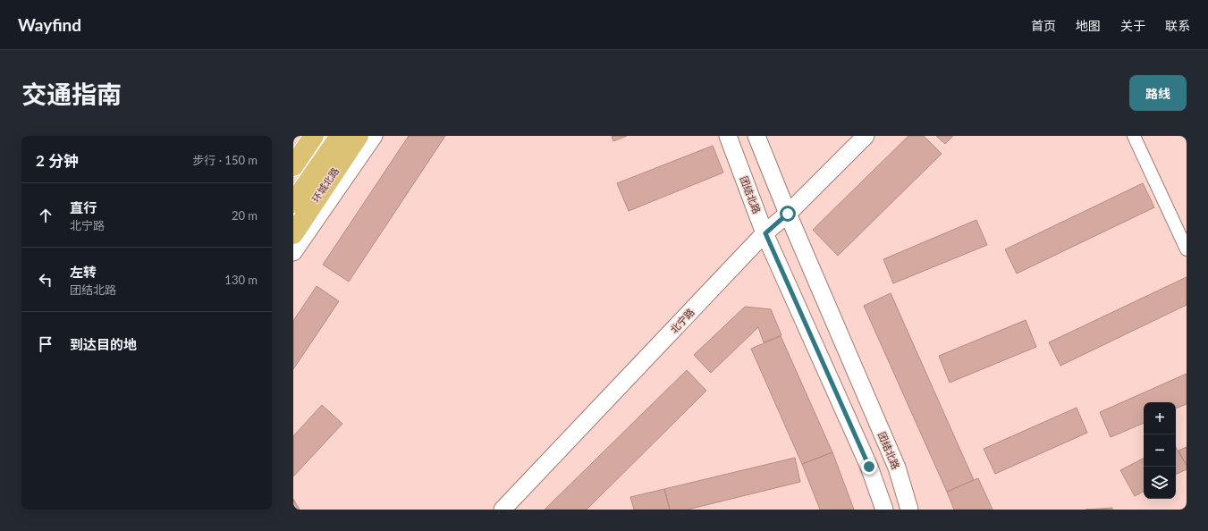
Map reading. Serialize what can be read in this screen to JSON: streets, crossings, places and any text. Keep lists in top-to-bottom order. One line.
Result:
{"streets":{"highway":["环城北路"],"main road":["团结北路","北宁路"]},"crossings":[["团结北路","北宁路"]],"page":{"header":"Wayfind","nav":["首页","地图","关于","联系"],"title":"交通指南","buttons":"路线","heading":["2 分钟","步行 · 150 m"],"list":[["直行","北宁路","20 m"],["左转","团结北路","130 m"],"到达目的地"],"map_buttons":["+","−"]}}
